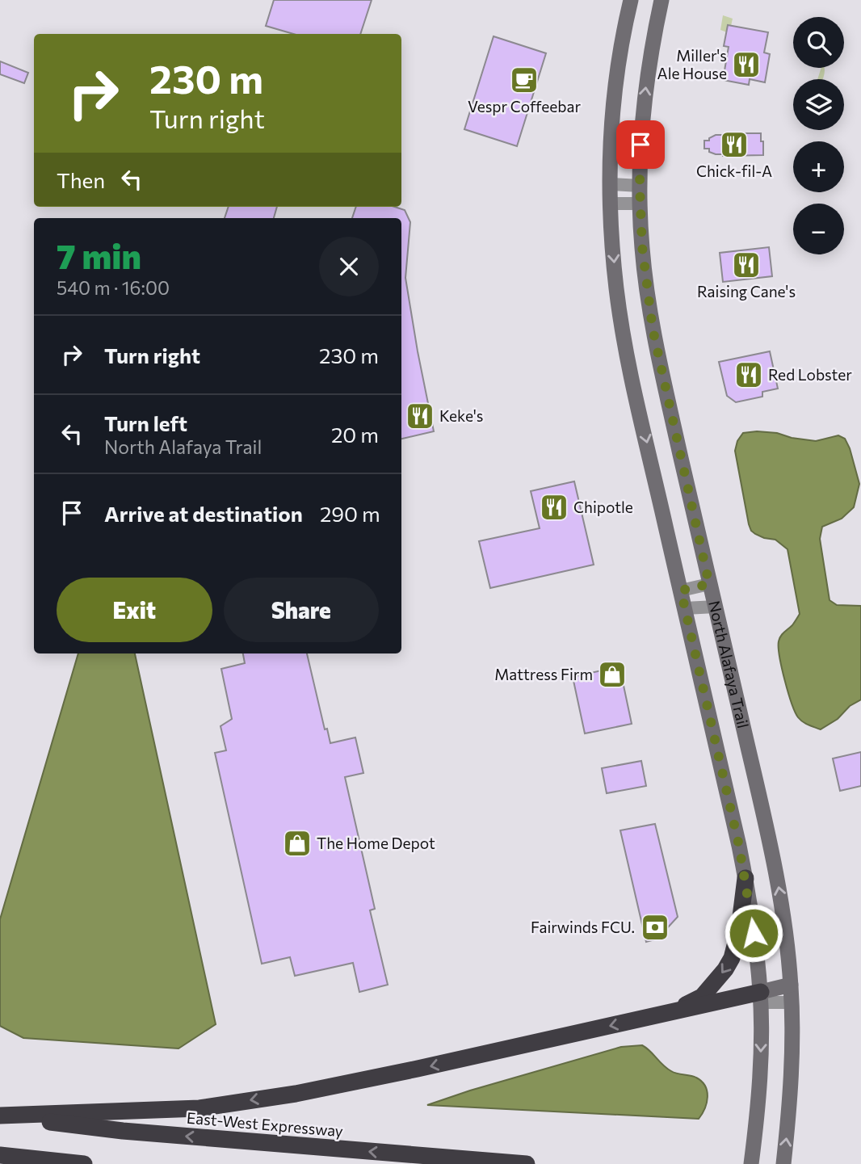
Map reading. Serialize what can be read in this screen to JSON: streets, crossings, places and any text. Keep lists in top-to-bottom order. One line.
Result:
{"streets":{"highway":["East-West Expressway"],"main road":["North Alafaya Trail"]},"places":{"restaurant":["Miller's Ale House","Chick-fil-A","Raising Cane's","Red Lobster","Keke's","Chipotle"],"cafe":["Vespr Coffeebar"],"shop":["Mattress Firm","The Home Depot"],"bank":["Fairwinds FCU."]},"page":{"map_buttons":["+","−"],"turn":["230 m","Turn right"],"then":"Then","heading":["7 min","540 m · 16:00"],"list":[{"name":"Turn right","value":"230 m"},{"name":"Turn left","note":"North Alafaya Trail","value":"20 m"},{"name":"Arrive at destination","value":"290 m"}],"buttons":["Exit","Share"]}}
